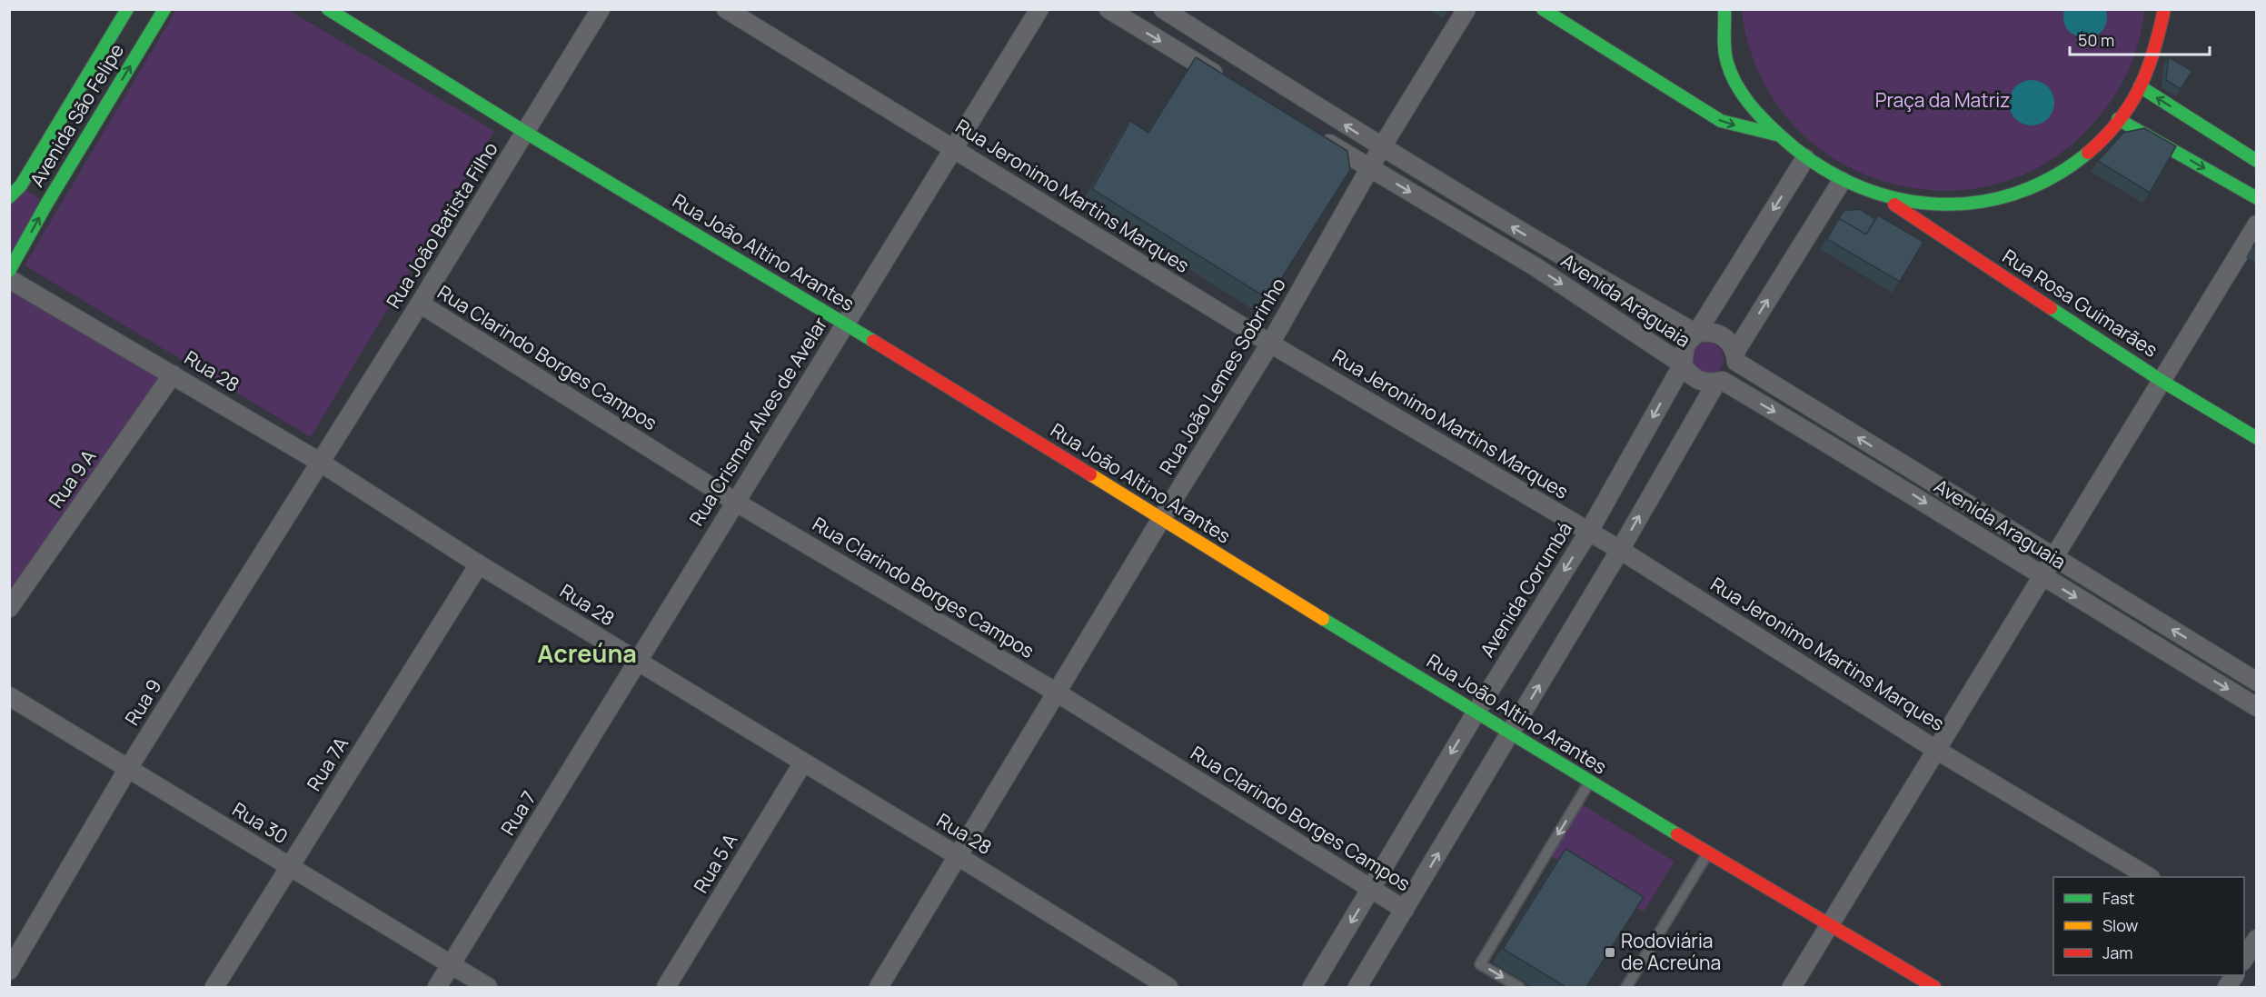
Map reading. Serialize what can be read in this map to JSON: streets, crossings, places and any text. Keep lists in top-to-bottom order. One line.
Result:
{"streets":{"street":["Avenida São Felipe","Rua Jeronimo Martins Marques","Rua João Batista Filho","Rua João Altino Arantes","Avenida Araguaia","Rua Rosa Guimarães","Rua Clarindo Borges Campos","Rua 28","Rua João Lemes Sobrinho","Rua Crismar Alves de Avelar","Rua 9 A","Avenida Corumbá","Rua 9","Rua 7A","Rua 7","Rua 30","Rua 5 A"]},"crossings":[["Rua Jeronimo Martins Marques","Rua João Lemes Sobrinho"],["Rua Jeronimo Martins Marques","Rua Crismar Alves de Avelar"],["Rua Jeronimo Martins Marques","Avenida Corumbá"],["Rua João Batista Filho","Rua João Altino Arantes"],["Rua João Batista Filho","Rua Clarindo Borges Campos"],["Rua João Batista Filho","Rua 28"],["Rua João Batista Filho","Rua 9"],["Rua João Altino Arantes","Rua João Lemes Sobrinho"],["Rua João Altino Arantes","Rua Crismar Alves de Avelar"],["Rua João Altino Arantes","Avenida Corumbá"],["Avenida Araguaia","Rua João Lemes Sobrinho"],["Avenida Araguaia","Avenida Corumbá"],["Rua Clarindo Borges Campos","Rua João Lemes Sobrinho"],["Rua Clarindo Borges Campos","Rua Crismar Alves de Avelar"],["Rua Clarindo Borges Campos","Avenida Corumbá"],["Rua 28","Rua João Lemes Sobrinho"],["Rua 28","Rua Crismar Alves de Avelar"],["Rua 28","Rua 9 A"],["Rua 28","Rua 9"],["Rua 28","Rua 7A"],["Rua 28","Rua 7"],["Rua 28","Rua 5 A"],["Rua Crismar Alves de Avelar","Rua 7"],["Rua 9","Rua 30"],["Rua 7A","Rua 30"],["Rua 7","Rua 30"]],"districts":["Acreúna"],"parks":["Praça da Matriz"],"places":{"transit":["Rodoviária de Acreúna"]},"legend":["Fast","Slow","Jam"],"scale_bar":"50 m"}
